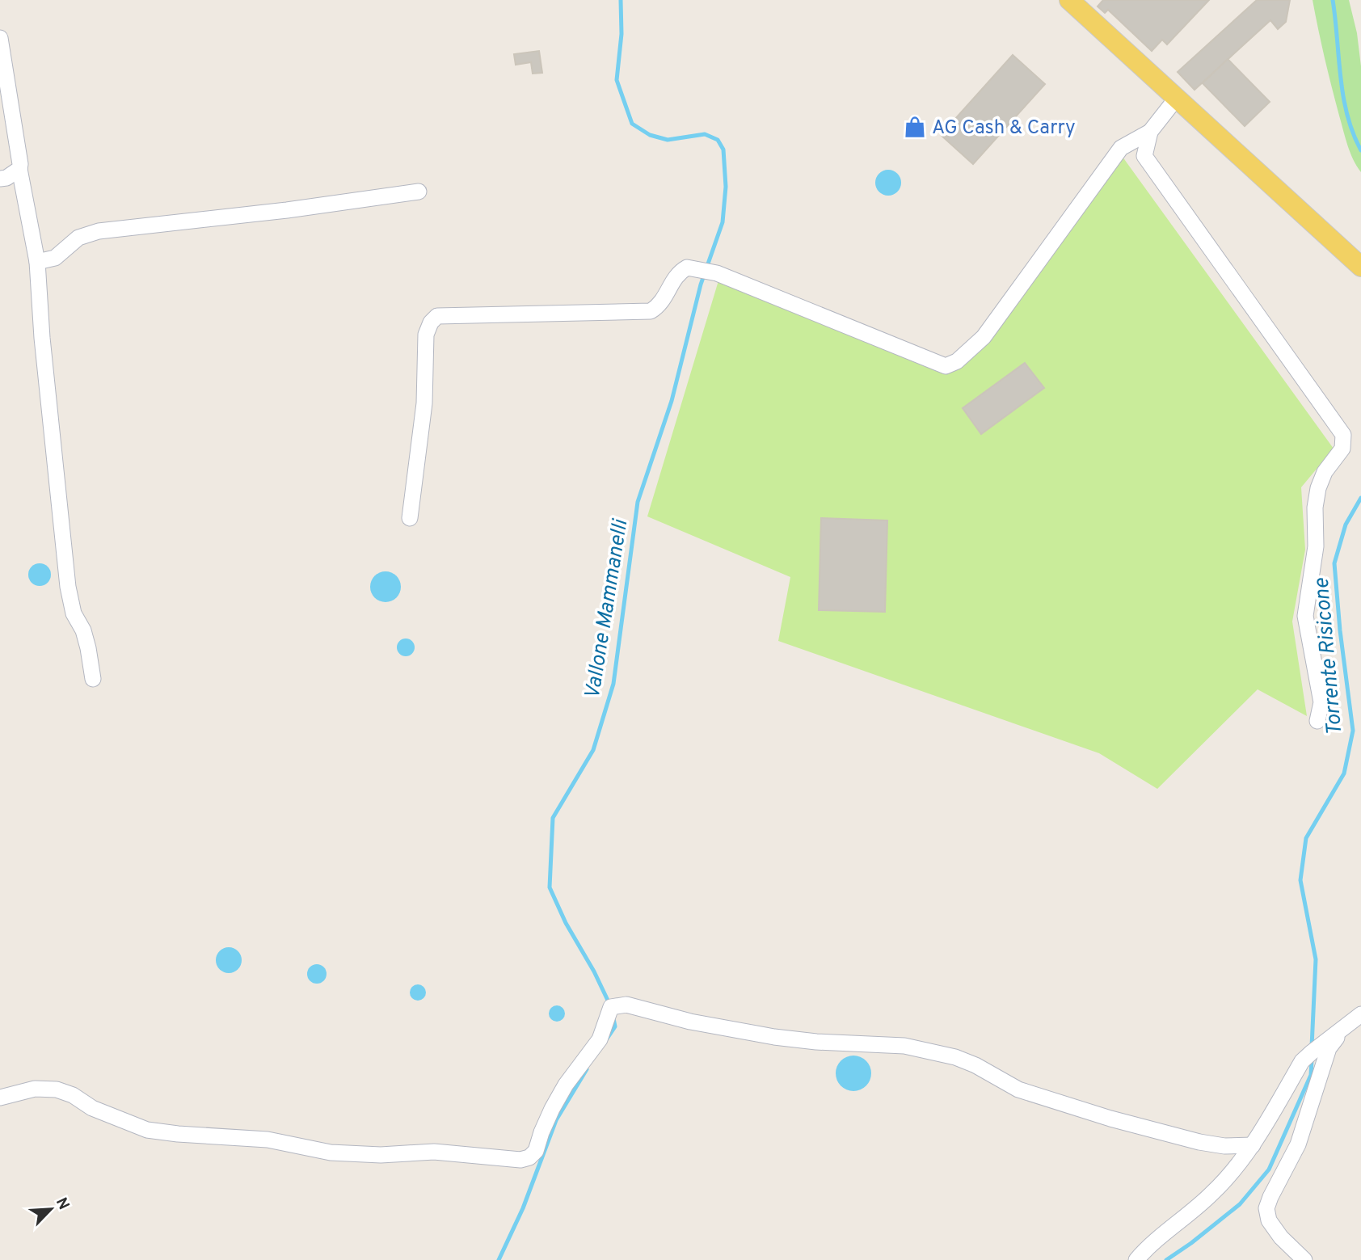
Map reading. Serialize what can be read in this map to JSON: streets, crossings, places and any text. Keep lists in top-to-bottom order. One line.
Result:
{"water":["Vallone Mammanelli","Torrente Risicone"],"places":{"shop":["AG Cash & Carry"]},"north":"top right"}
